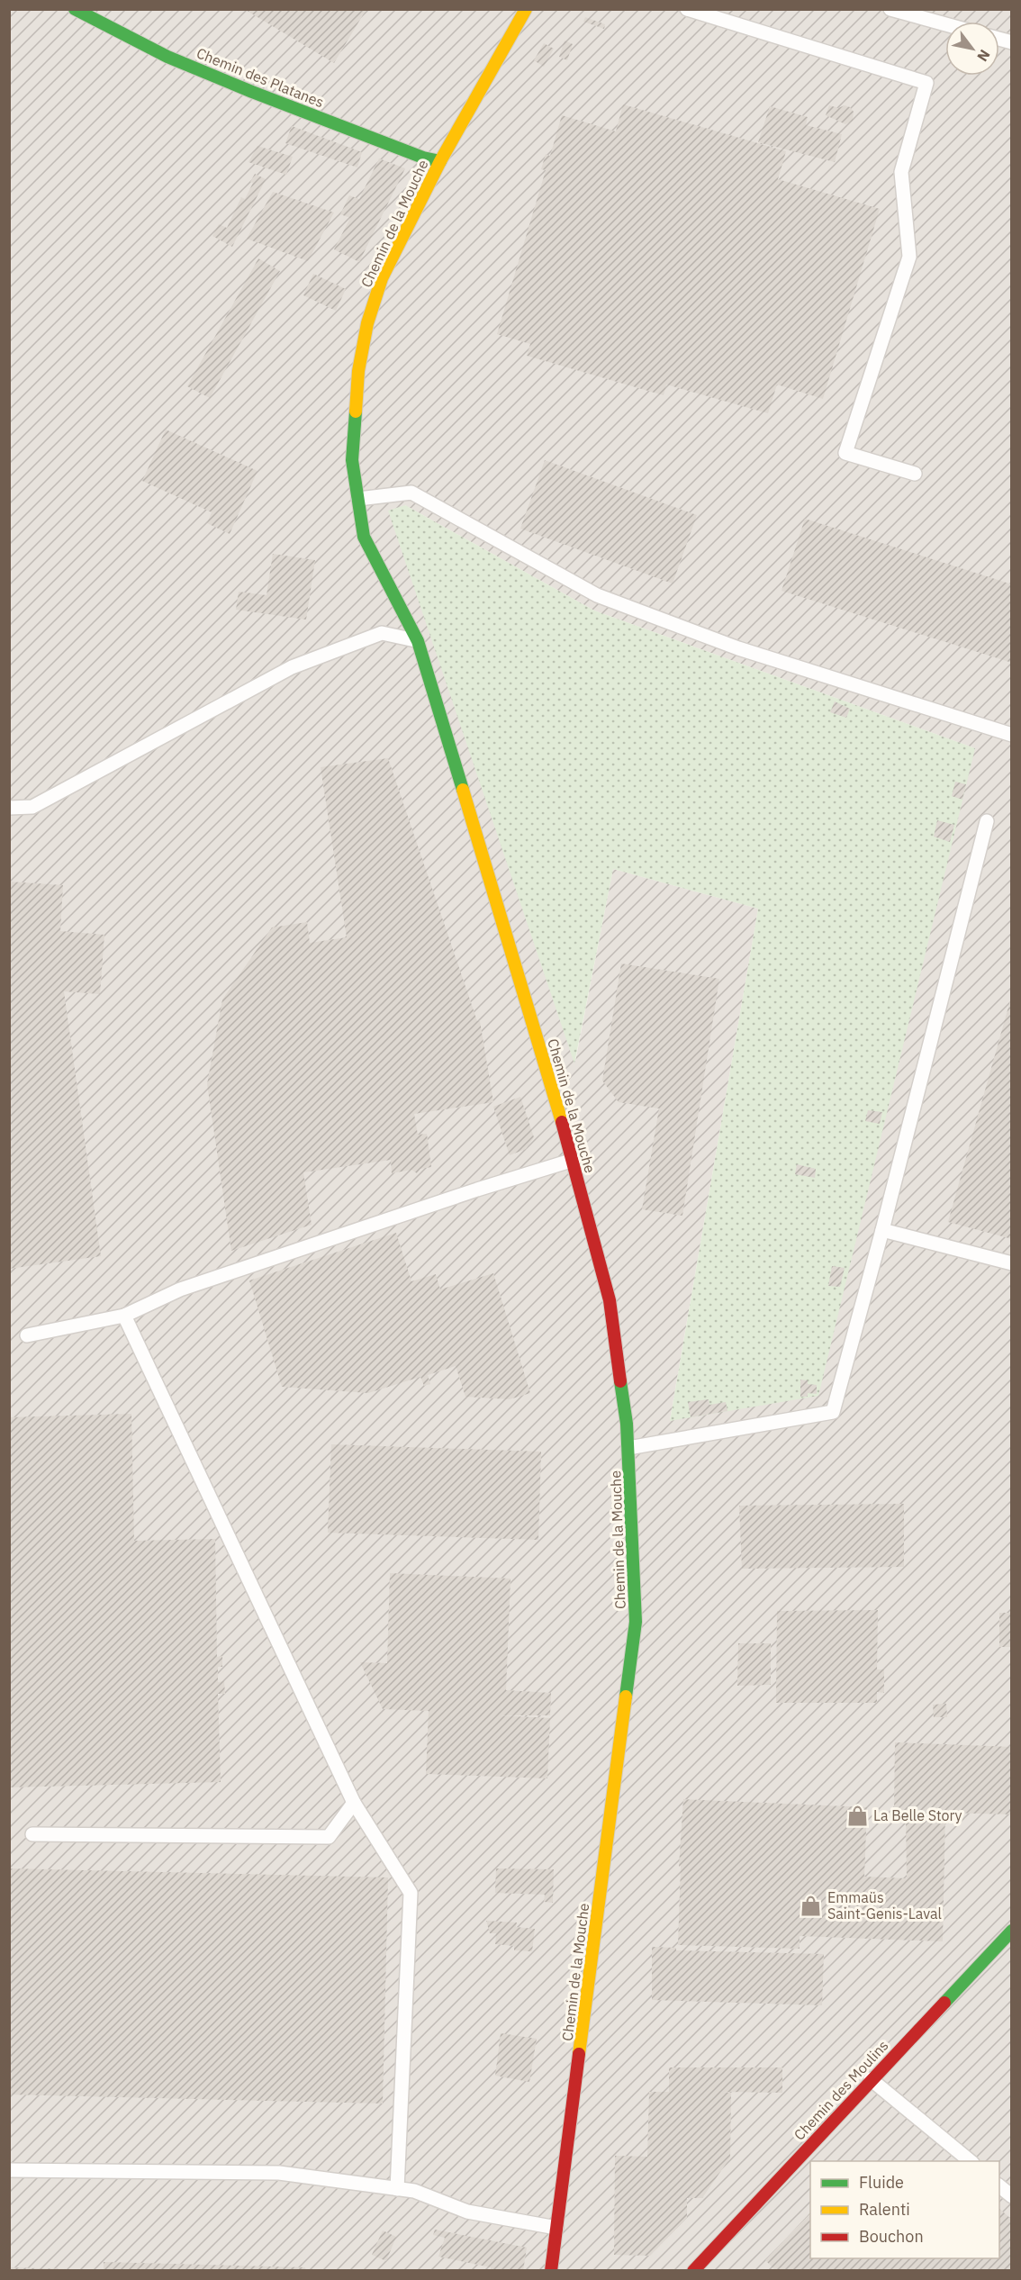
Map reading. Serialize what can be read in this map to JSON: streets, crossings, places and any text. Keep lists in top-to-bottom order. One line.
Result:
{"streets":{"street":["Chemin des Platanes","Chemin de la Mouche","Chemin des Moulins"]},"crossings":[["Chemin des Platanes","Chemin de la Mouche"]],"places":{"shop":["La Belle Story","Emmaüs Saint-Genis-Laval"]},"legend":["Fluide","Ralenti","Bouchon"],"north":"bottom right"}
